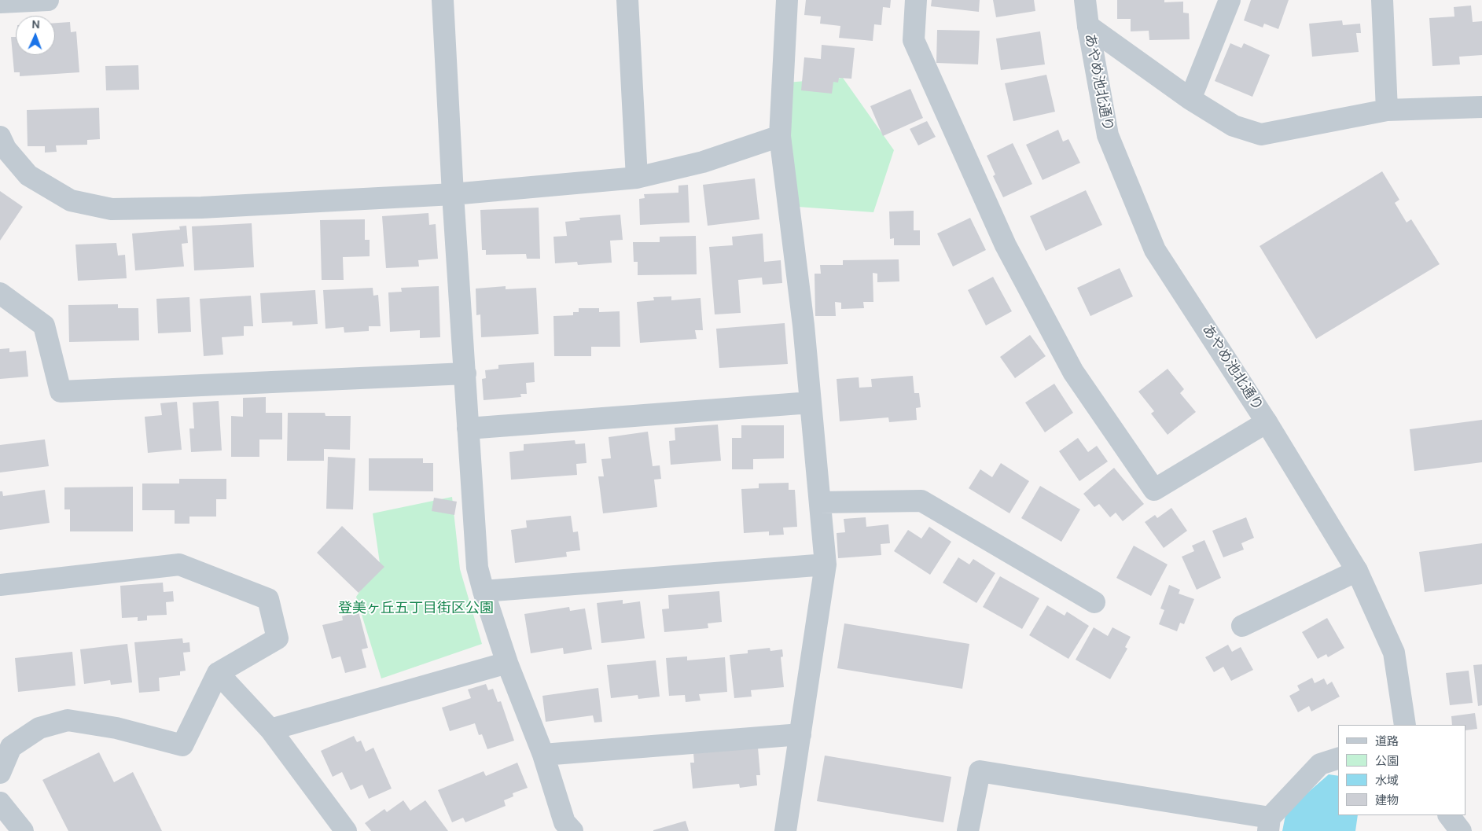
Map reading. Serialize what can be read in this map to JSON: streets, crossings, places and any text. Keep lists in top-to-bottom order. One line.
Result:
{"streets":{"street":["あやめ池北通り"]},"parks":["登美ヶ丘五丁目街区公園"],"legend":["道路","公園","水域","建物"],"north":"top"}
